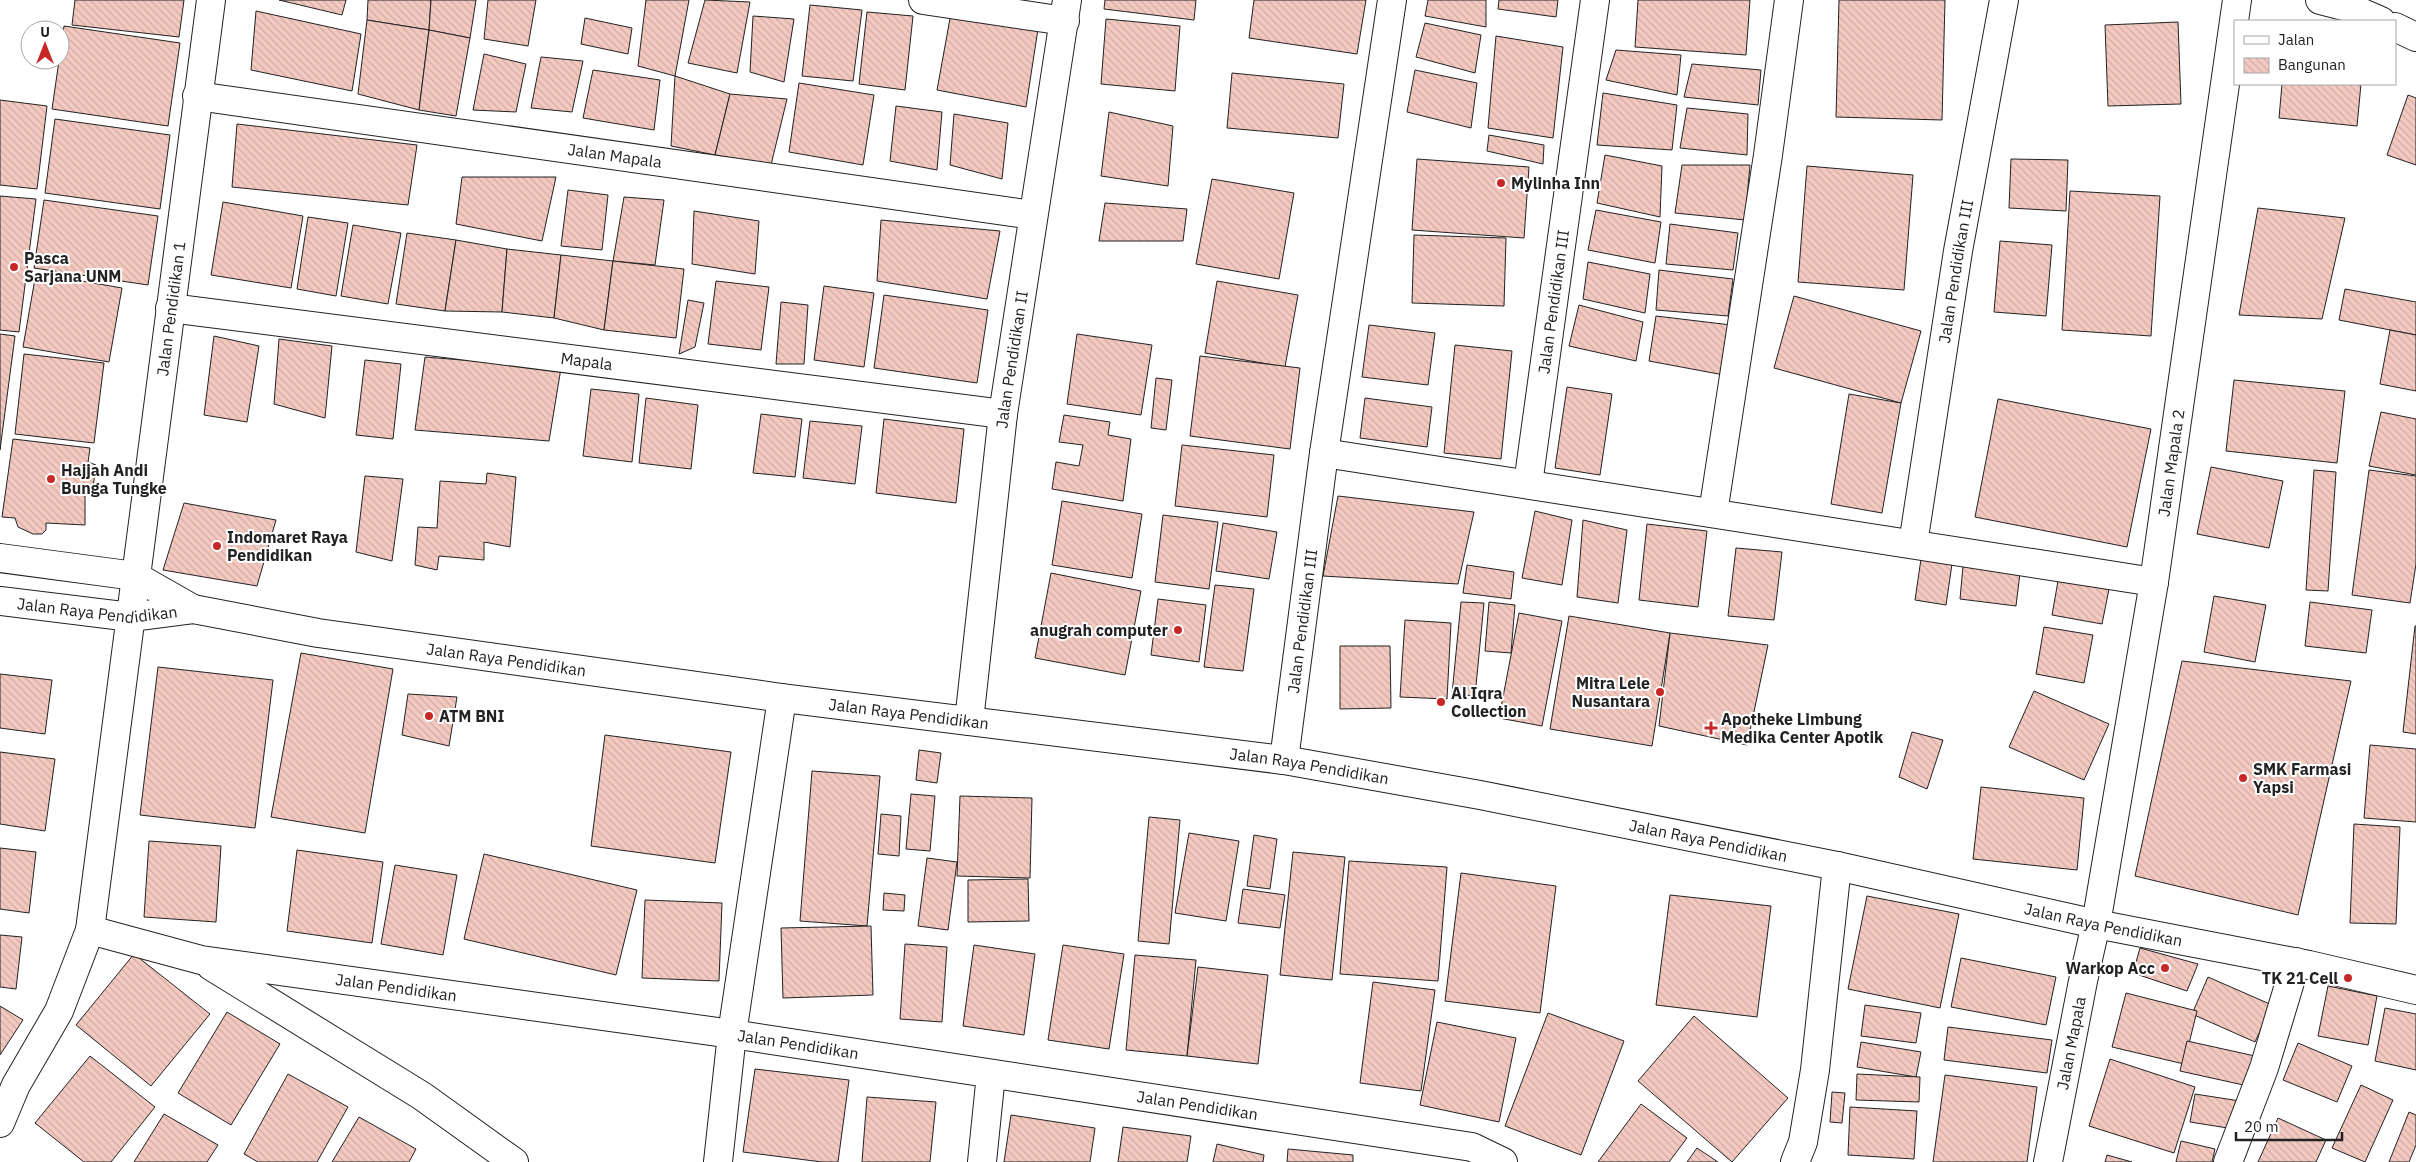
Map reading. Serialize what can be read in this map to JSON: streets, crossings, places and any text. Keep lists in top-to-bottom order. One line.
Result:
{"streets":{"street":["Jalan Mapala","Jalan Pendidikan III","Jalan Pendidikan 1","Mapala","Jalan Pendidikan II","Jalan Mapala 2","Jalan Raya Pendidikan","Jalan Pendidikan"]},"crossings":[["Jalan Mapala","Jalan Pendidikan 1"],["Jalan Mapala","Jalan Pendidikan II"],["Jalan Mapala","Jalan Mapala 2"],["Jalan Mapala","Jalan Raya Pendidikan"],["Jalan Pendidikan III","Jalan Raya Pendidikan"],["Jalan Pendidikan 1","Mapala"],["Jalan Pendidikan 1","Jalan Raya Pendidikan"],["Mapala","Jalan Pendidikan II"],["Jalan Pendidikan II","Jalan Raya Pendidikan"],["Jalan Mapala 2","Jalan Raya Pendidikan"]],"places":{"other":["Mylinha Inn","Pasca Sarjana UNM","Hajjah Andi Bunga Tungke","Indomaret Raya Pendidikan","anugrah computer","Mitra Lele Nusantara","Al Iqra Collection","ATM BNI","SMK Farmasi Yapsi","Warkop Acc","TK 21 Cell"],"health":["Apotheke Limbung Medika Center Apotik"]},"legend":["Jalan","Bangunan"],"scale_bar":"20 m","north":"top"}
